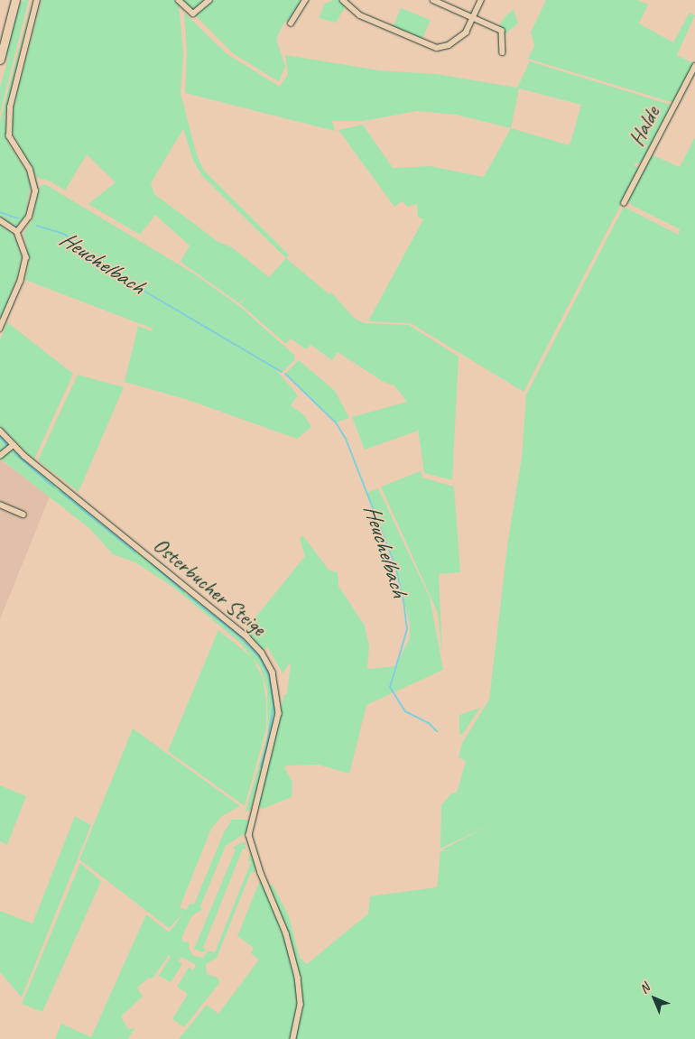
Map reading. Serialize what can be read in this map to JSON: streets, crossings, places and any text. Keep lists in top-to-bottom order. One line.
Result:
{"streets":{"street":["Halde","Osterbucher Steige"]},"water":["Heuchelbach"],"north":"top left"}
